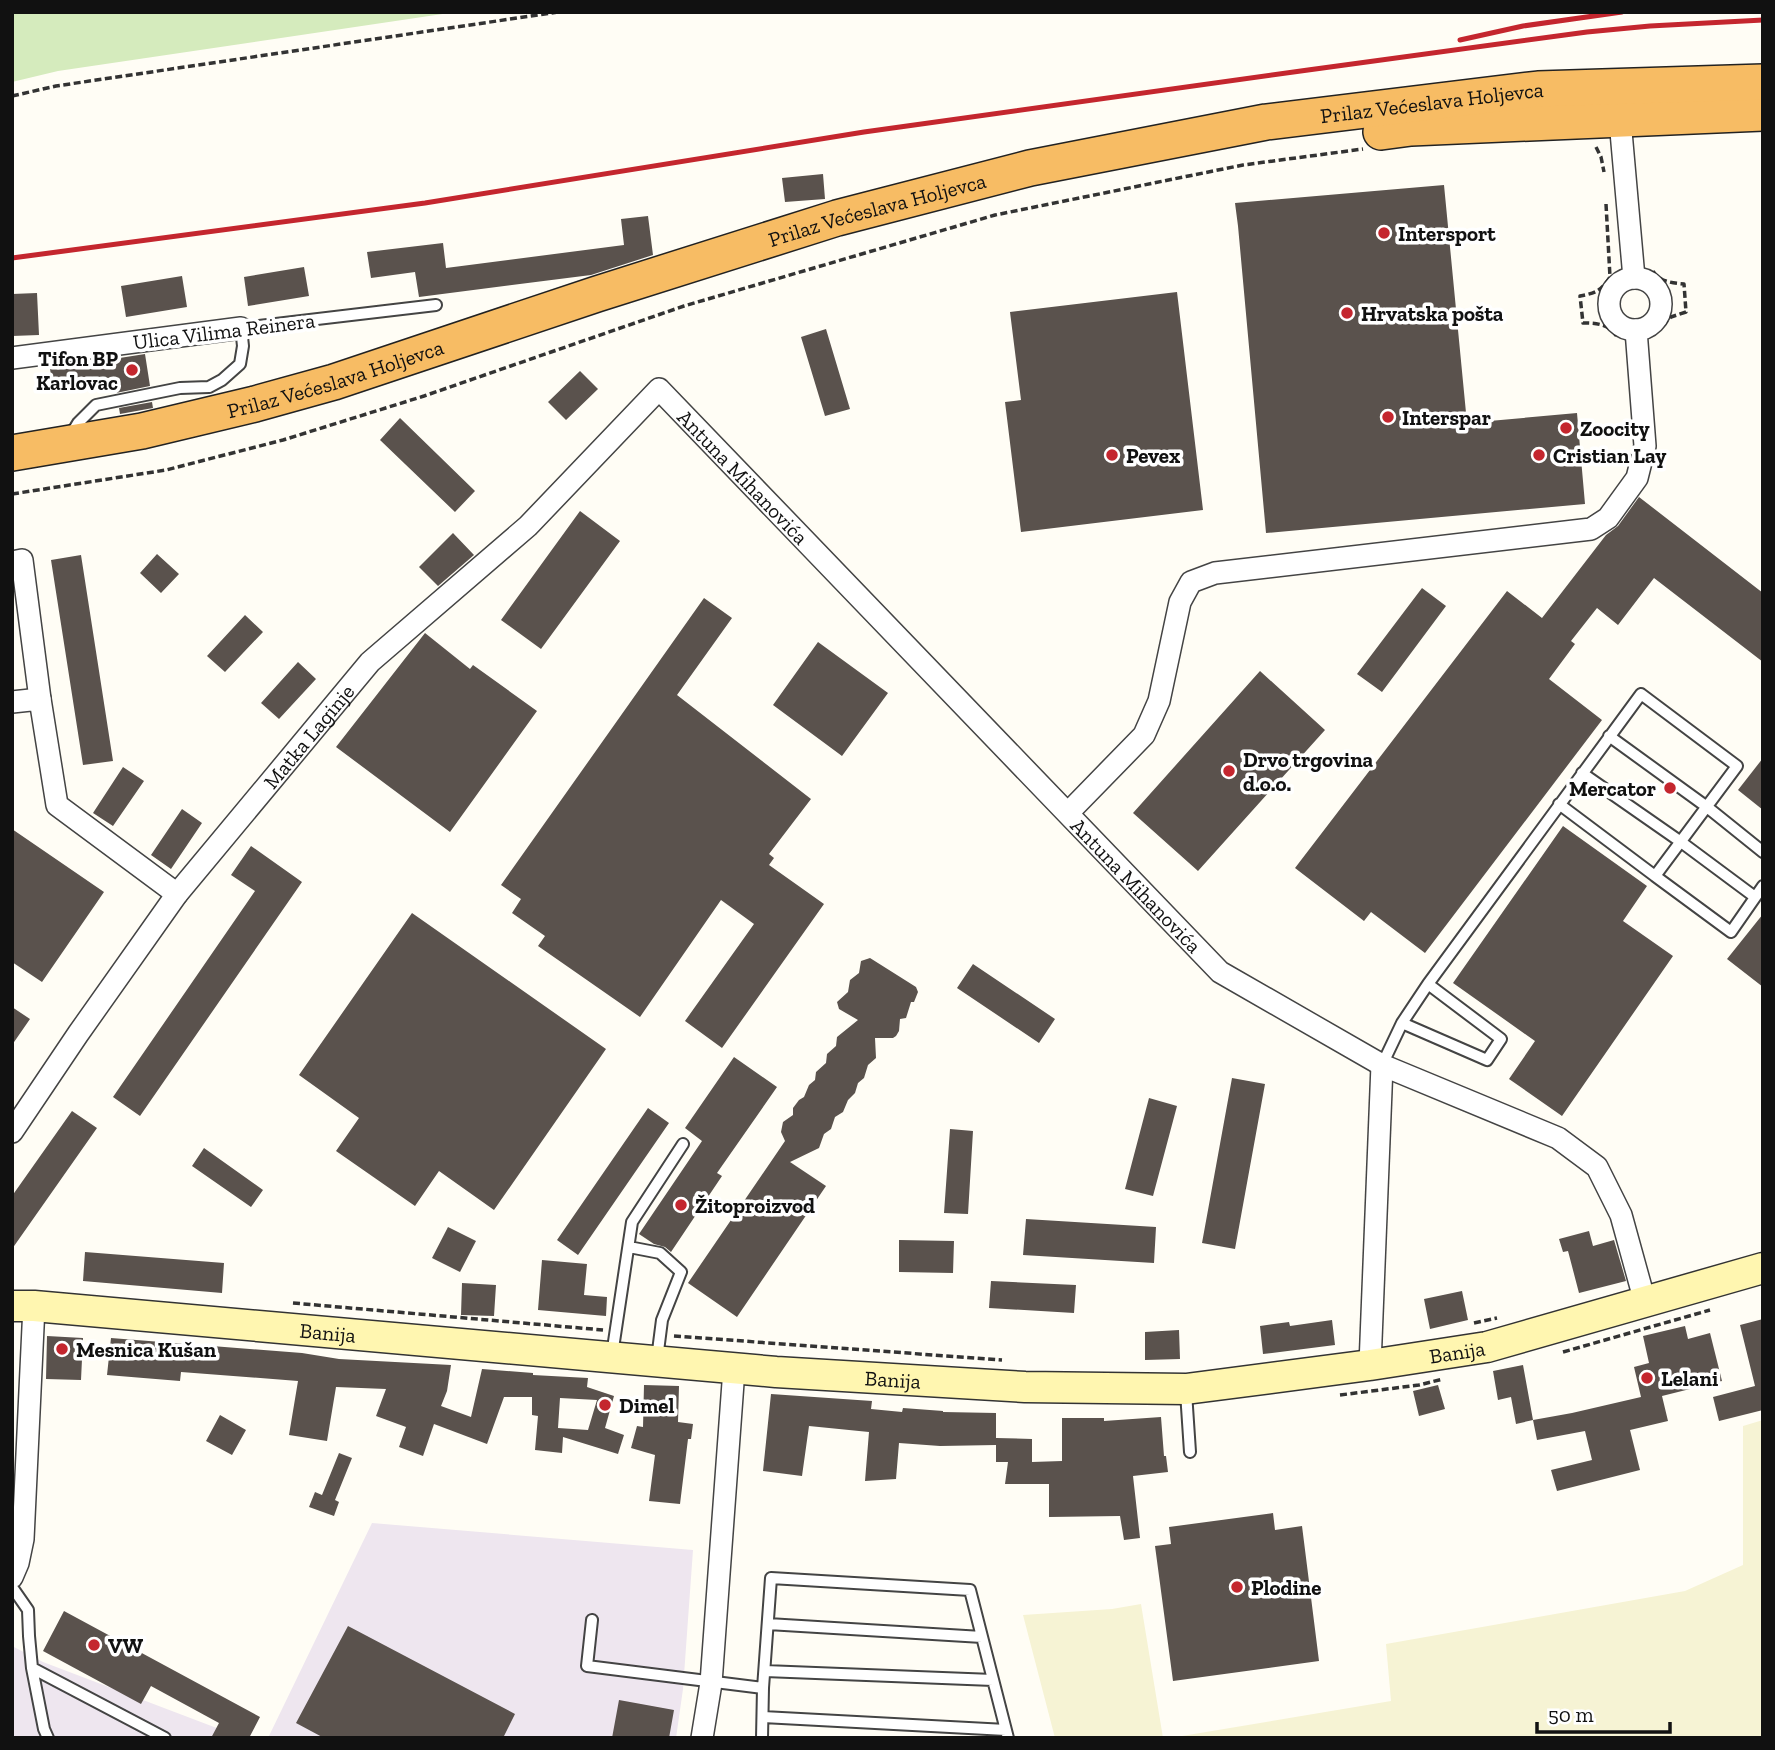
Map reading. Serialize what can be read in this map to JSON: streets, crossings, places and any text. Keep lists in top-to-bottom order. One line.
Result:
{"streets":{"highway":["Prilaz Većeslava Holjevca"],"main road":["Banija"],"street":["Ulica Vilima Reinera","Antuna Mihanovića","Matka Laginje"]},"crossings":[["Antuna Mihanovića","Matka Laginje"],["Antuna Mihanovića","Banija"]],"places":["Intersport","Hrvatska pošta","Tifon BP Karlovac","Interspar","Zoocity","Pevex","Cristian Lay","Drvo trgovina d.o.o.","Mercator","Žitoproizvod","Mesnica Kušan","Lelani","Dimel","Plodine","VW"],"scale_bar":"50 m"}
